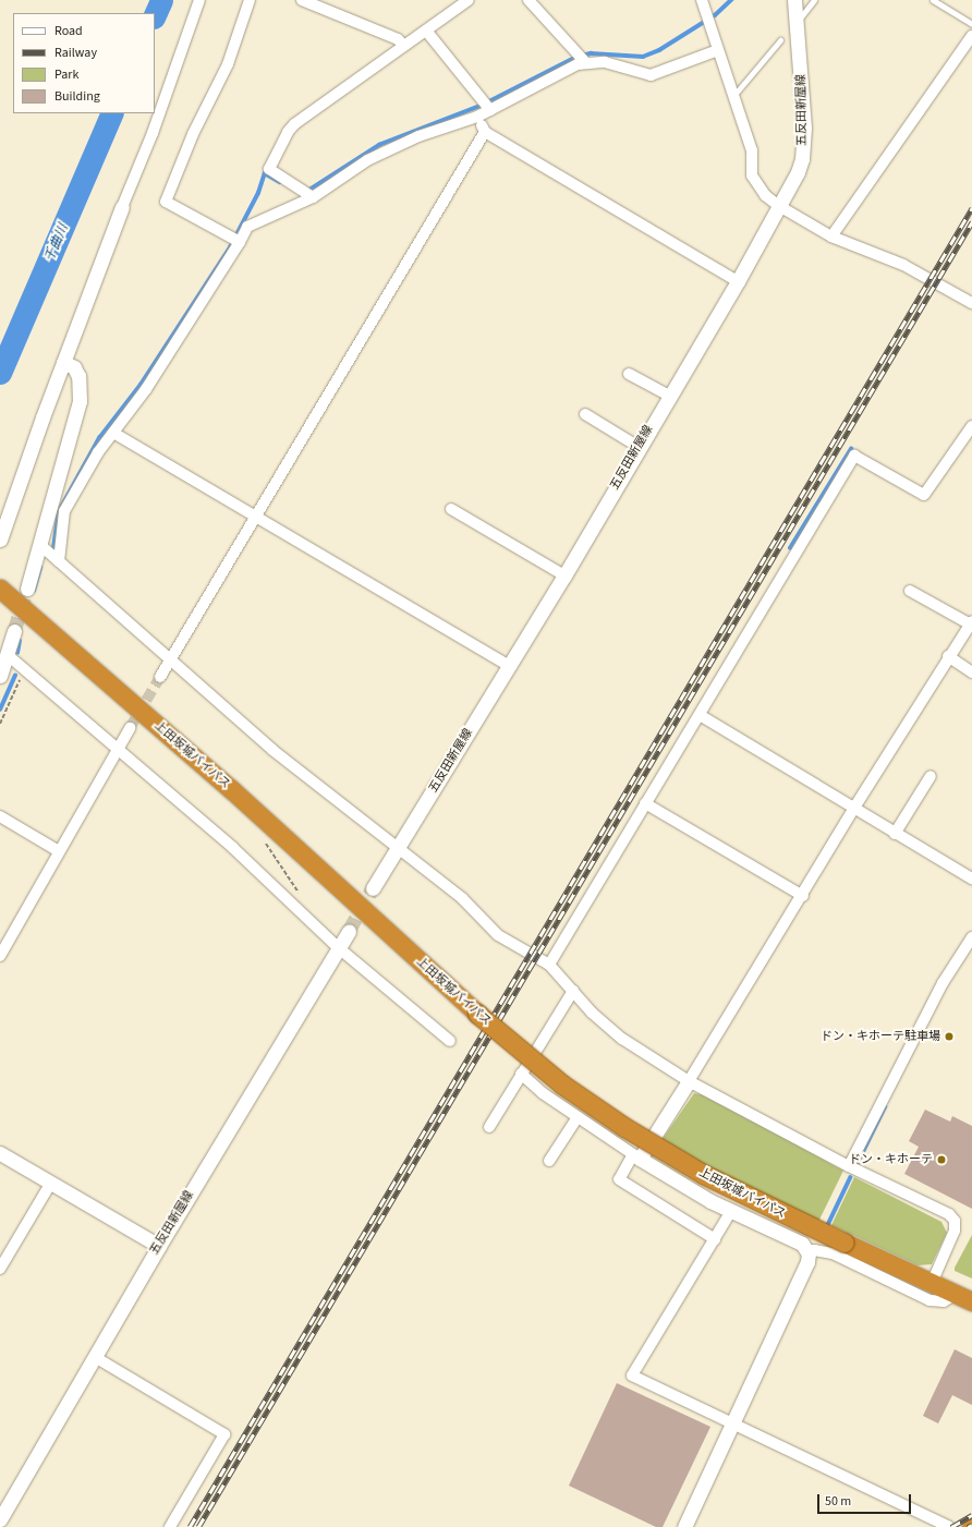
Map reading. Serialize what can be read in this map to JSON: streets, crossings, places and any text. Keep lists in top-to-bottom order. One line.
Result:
{"streets":{"highway":["上田坂城バイパス"],"street":["五反田新屋線"]},"water":["千曲川"],"places":["ドン・キホーテ駐車場","ドン・キホーテ"],"legend":["Road","Railway","Park","Building"],"scale_bar":"50 m"}
